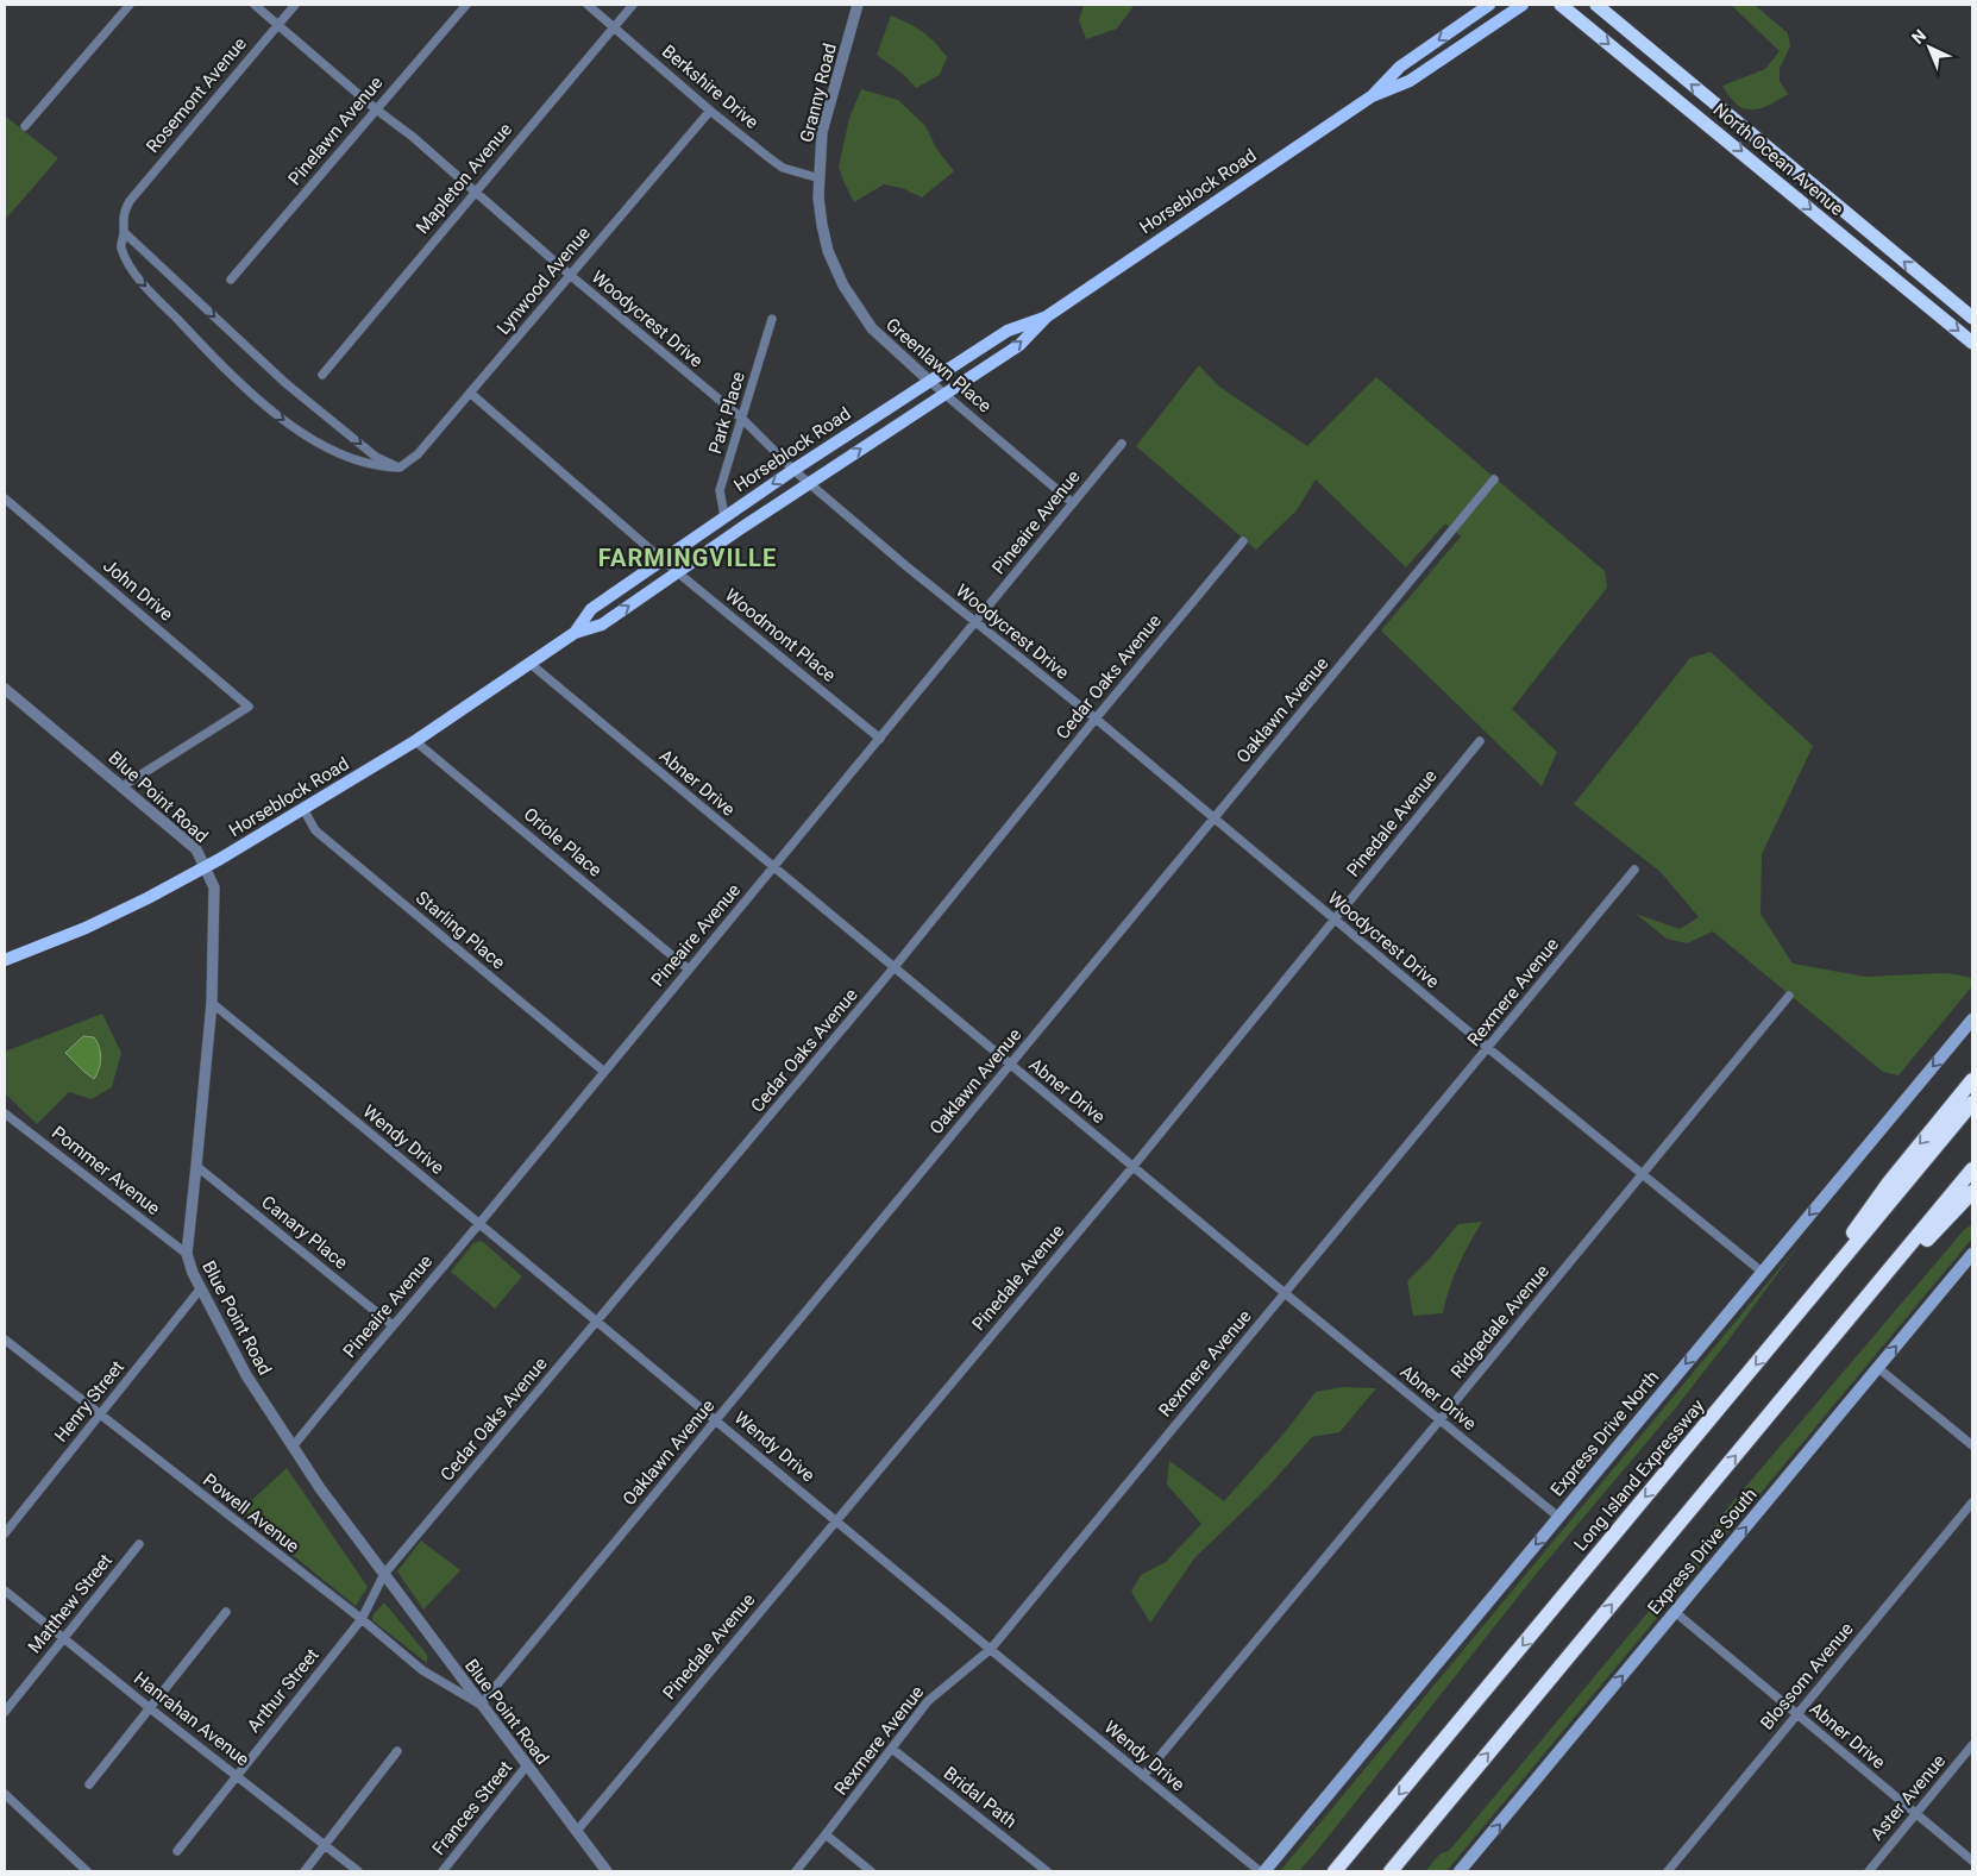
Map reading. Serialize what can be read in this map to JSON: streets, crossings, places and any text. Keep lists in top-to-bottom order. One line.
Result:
{"streets":{"highway":["North Ocean Avenue","Long Island Expressway"],"main road":["Horseblock Road","Express Drive North","Express Drive South"],"street":["Berkshire Drive","Granny Road","Rosemont Avenue","Pinelawn Avenue","Mapleton Avenue","Lynwood Avenue","Woodycrest Drive","Greenlawn Place","Park Place","Pineaire Avenue","John Drive","Woodmont Place","Cedar Oaks Avenue","Oaklawn Avenue","Abner Drive","Blue Point Road","Pinedale Avenue","Oriole Place","Starling Place","Rexmere Avenue","Wendy Drive","Pommer Avenue","Canary Place","Ridgedale Avenue","Henry Street","Powell Avenue","Matthew Street","Blossom Avenue","Arthur Street","Hanrahan Avenue","Bridal Path","Aster Avenue","Frances Street"]},"crossings":[["Berkshire Drive","Granny Road"],["Berkshire Drive","Mapleton Avenue"],["Berkshire Drive","Lynwood Avenue"],["Granny Road","Greenlawn Place"],["Rosemont Avenue","Woodycrest Drive"],["Pinelawn Avenue","Woodycrest Drive"],["Mapleton Avenue","Woodycrest Drive"],["Horseblock Road","Woodycrest Drive"],["Horseblock Road","Greenlawn Place"],["Horseblock Road","Park Place"],["Horseblock Road","Woodmont Place"],["Horseblock Road","Abner Drive"],["Horseblock Road","Blue Point Road"],["Horseblock Road","Oriole Place"],["Horseblock Road","Starling Place"],["Lynwood Avenue","Woodycrest Drive"],["Lynwood Avenue","Woodmont Place"],["Woodycrest Drive","Park Place"],["Woodycrest Drive","Pineaire Avenue"],["Woodycrest Drive","Cedar Oaks Avenue"],["Woodycrest Drive","Oaklawn Avenue"],["Woodycrest Drive","Pinedale Avenue"],["Woodycrest Drive","Rexmere Avenue"],["Woodycrest Drive","Ridgedale Avenue"],["Woodycrest Drive","Express Drive North"],["Greenlawn Place","Pineaire Avenue"],["Pineaire Avenue","Woodmont Place"],["Pineaire Avenue","Abner Drive"],["Pineaire Avenue","Blue Point Road"],["Pineaire Avenue","Oriole Place"],["Pineaire Avenue","Starling Place"],["Pineaire Avenue","Wendy Drive"],["Pineaire Avenue","Canary Place"],["John Drive","Blue Point Road"],["Cedar Oaks Avenue","Abner Drive"],["Cedar Oaks Avenue","Blue Point Road"],["Cedar Oaks Avenue","Wendy Drive"],["Cedar Oaks Avenue","Arthur Street"],["Oaklawn Avenue","Abner Drive"],["Oaklawn Avenue","Blue Point Road"],["Oaklawn Avenue","Wendy Drive"],["Oaklawn Avenue","Powell Avenue"],["Abner Drive","Pinedale Avenue"],["Abner Drive","Rexmere Avenue"],["Abner Drive","Ridgedale Avenue"],["Abner Drive","Express Drive North"],["Abner Drive","Express Drive South"],["Abner Drive","Blossom Avenue"],["Abner Drive","Aster Avenue"],["Blue Point Road","Pinedale Avenue"],["Blue Point Road","Wendy Drive"],["Blue Point Road","Pommer Avenue"],["Blue Point Road","Canary Place"],["Blue Point Road","Henry Street"],["Blue Point Road","Powell Avenue"],["Blue Point Road","Arthur Street"],["Blue Point Road","Frances Street"],["Pinedale Avenue","Wendy Drive"],["Rexmere Avenue","Wendy Drive"],["Rexmere Avenue","Bridal Path"],["Wendy Drive","Ridgedale Avenue"],["Henry Street","Powell Avenue"],["Powell Avenue","Arthur Street"],["Matthew Street","Hanrahan Avenue"],["Arthur Street","Hanrahan Avenue"]],"one_way":["Express Drive North","Express Drive South"],"districts":["FARMINGVILLE"],"north":"top left"}
